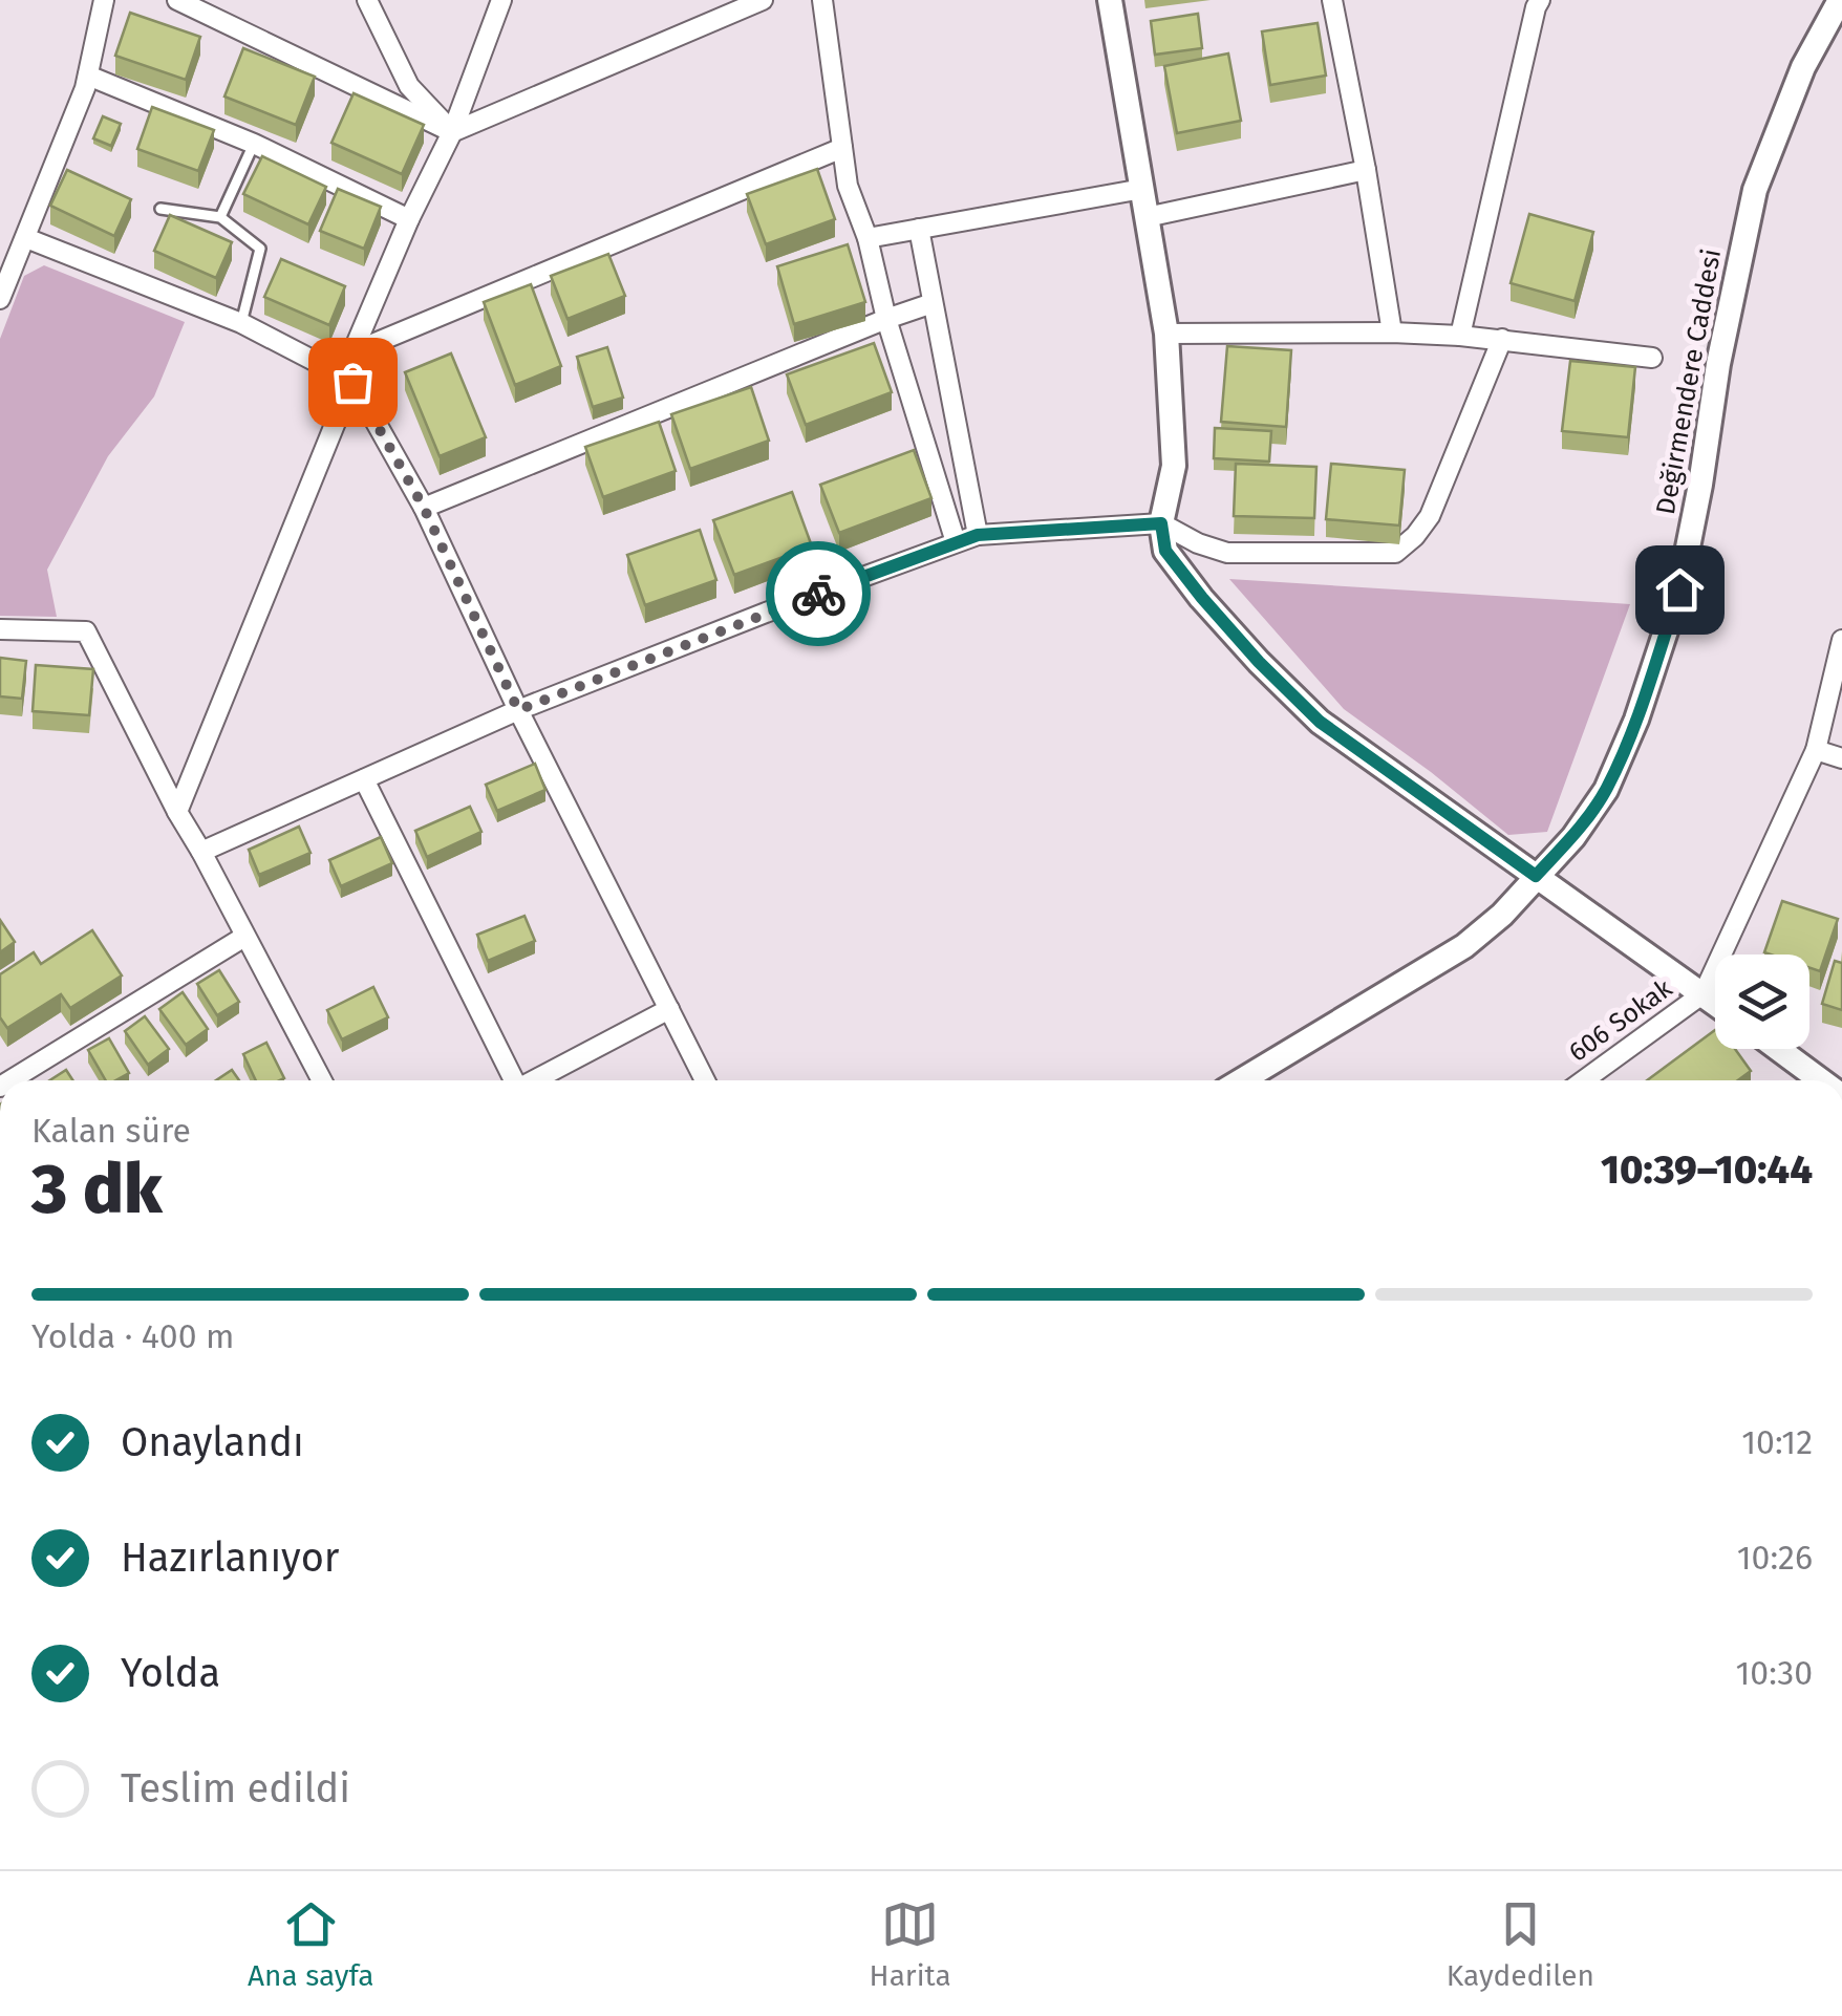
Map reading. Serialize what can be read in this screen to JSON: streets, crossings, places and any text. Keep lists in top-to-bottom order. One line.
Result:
{"streets":{"street":["Değirmendere Caddesi","606 Sokak"]},"page":{"heading":["3 dk","Kalan süre","10:39–10:44"],"bar":"Yolda · 400 m","list":[["Onaylandı","10:12"],["Hazırlanıyor","10:26"],["Yolda","10:30"],"Teslim edildi"],"tabs":["Ana sayfa","Harita","Kaydedilen"]}}
